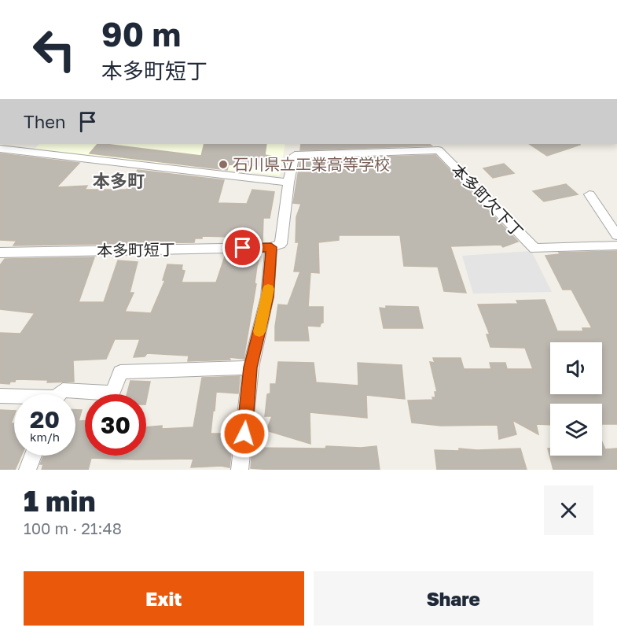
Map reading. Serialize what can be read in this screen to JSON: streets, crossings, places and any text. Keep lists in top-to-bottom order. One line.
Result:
{"streets":{"street":["本多町欠下丁","本多町短丁"]},"districts":["本多町"],"places":["石川県立工業高等学校"],"page":{"turn":["90 m","本多町短丁"],"then":"Then","speed":"20 km/h","limit":"30","heading":["1 min","100 m · 21:48"],"buttons":["Exit","Share"]}}
